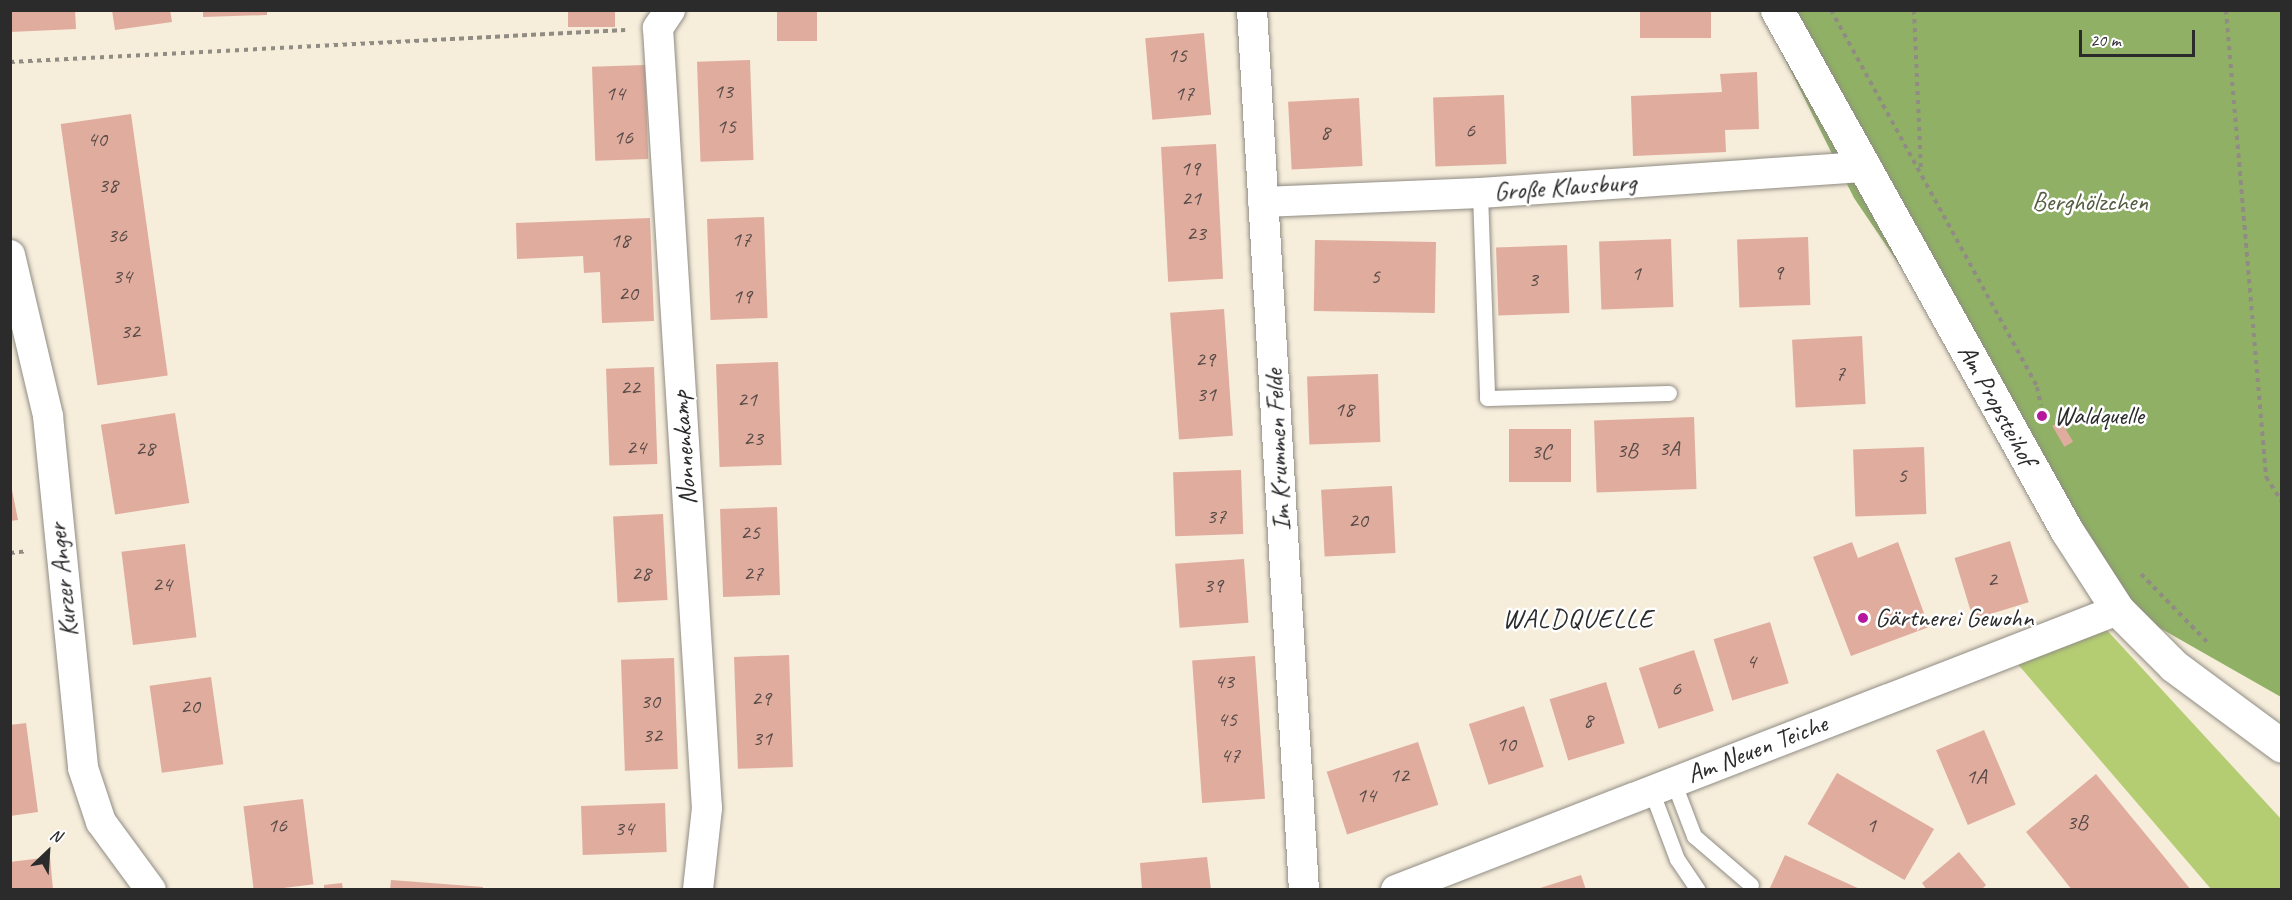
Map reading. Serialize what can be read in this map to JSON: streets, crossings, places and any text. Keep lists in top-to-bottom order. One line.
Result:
{"streets":{"street":["Große Klausburg","Am Propsteihof","Nonnenkamp","Im Krummen Felde","Kurzer Anger","Am Neuen Teiche"]},"crossings":[["Große Klausburg","Am Propsteihof"],["Große Klausburg","Im Krummen Felde"],["Am Propsteihof","Am Neuen Teiche"]],"districts":["WALDQUELLE"],"parks":["Berghölzchen"],"places":["Waldquelle","Gärtnerei Gewohn"],"house_numbers":["15","13","14","17","15","6","8","16","40","19","38","21","23","36","17","18","9","1","34","5","3","20","19","32","29","7","22","31","21","18","23","24","28","3A","3B","3C","5","37","20","25","28","27","2","24","39","4","43","6","29","30","20","45","8","32","31","10","47","12","1A","14","3B","16","1","34"],"scale_bar":"20 m","north":"top right"}
